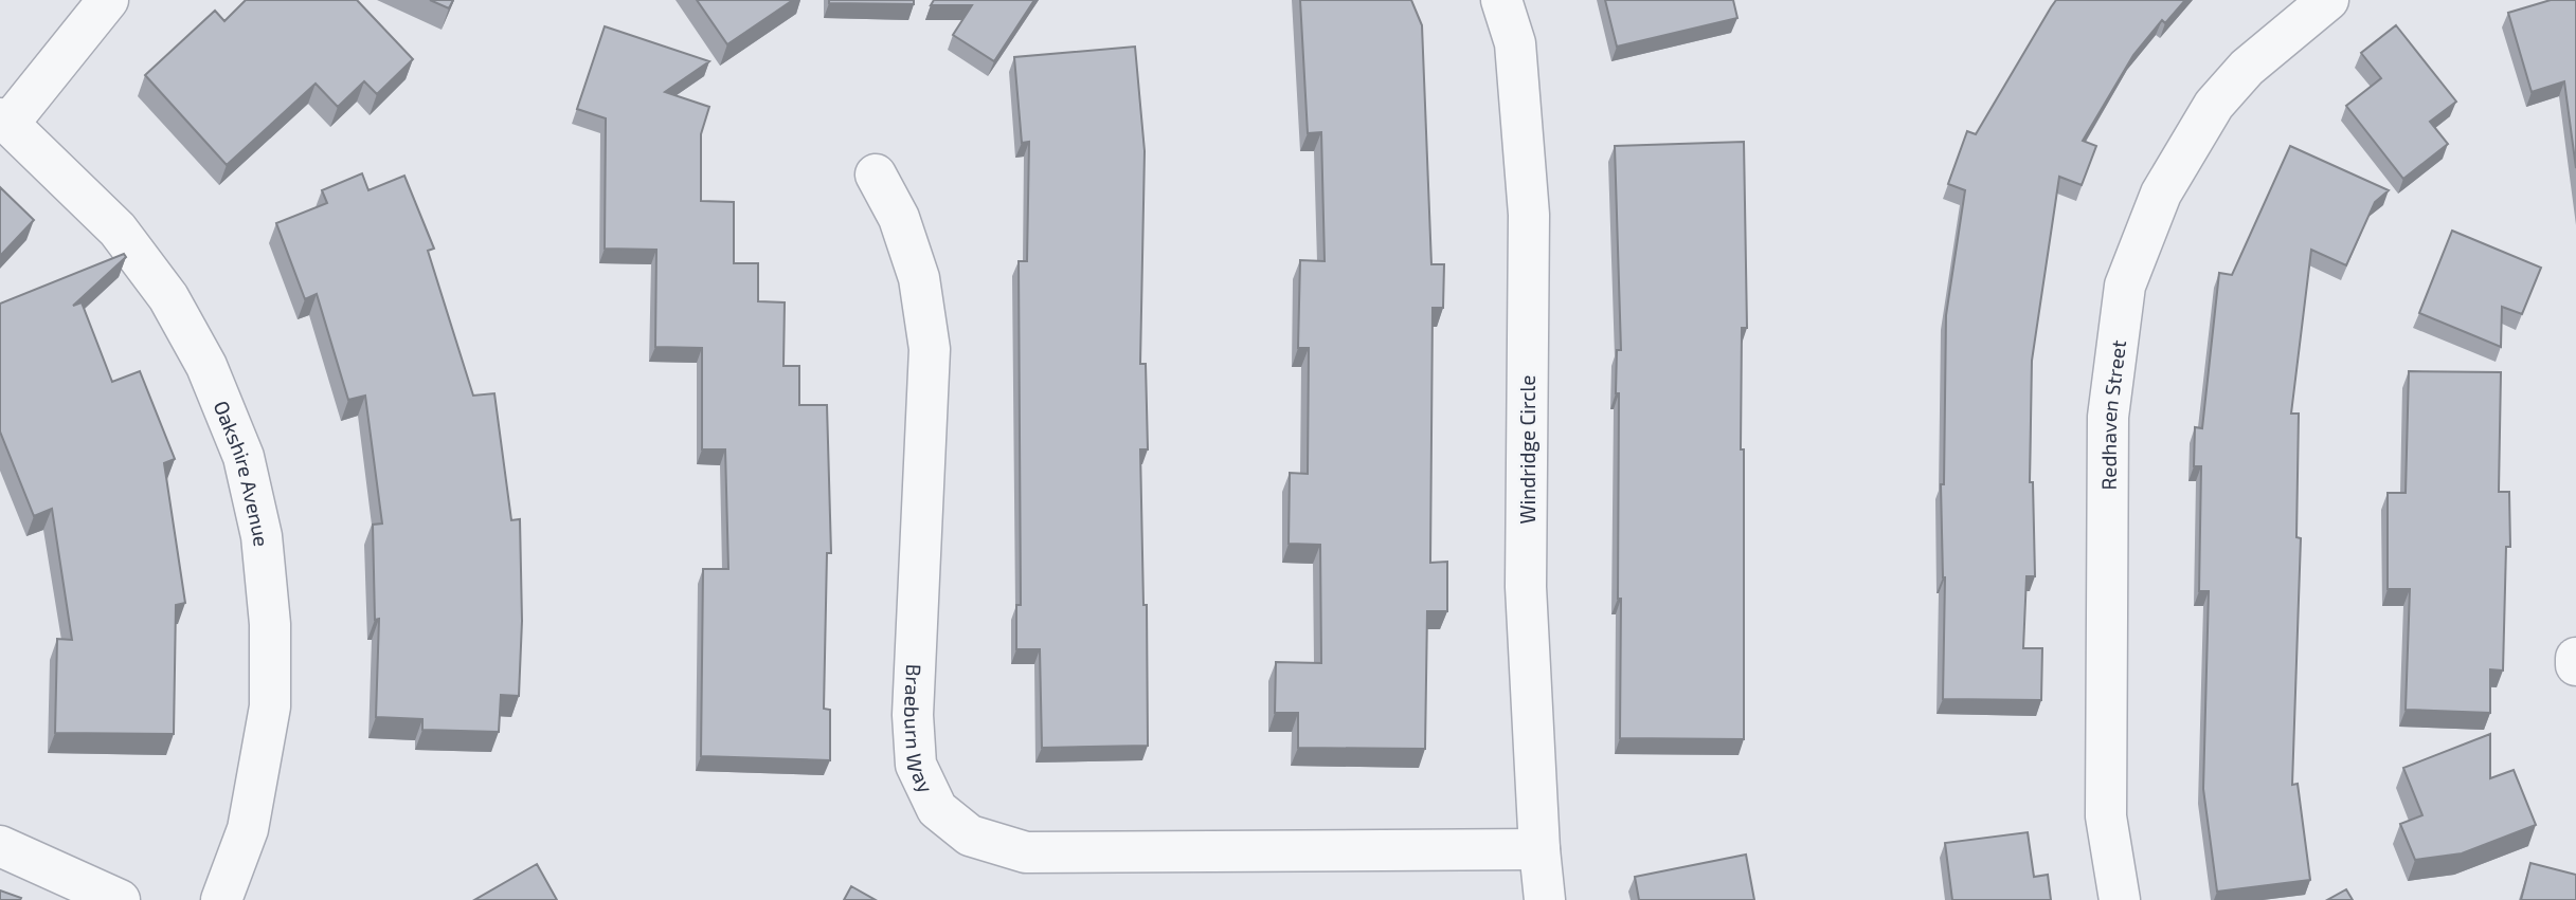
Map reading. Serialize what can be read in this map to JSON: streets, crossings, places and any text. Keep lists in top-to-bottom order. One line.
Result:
{"streets":{"street":["Redhaven Street","Windridge Circle","Oakshire Avenue","Braeburn Way"]},"crossings":[["Windridge Circle","Braeburn Way"]]}
